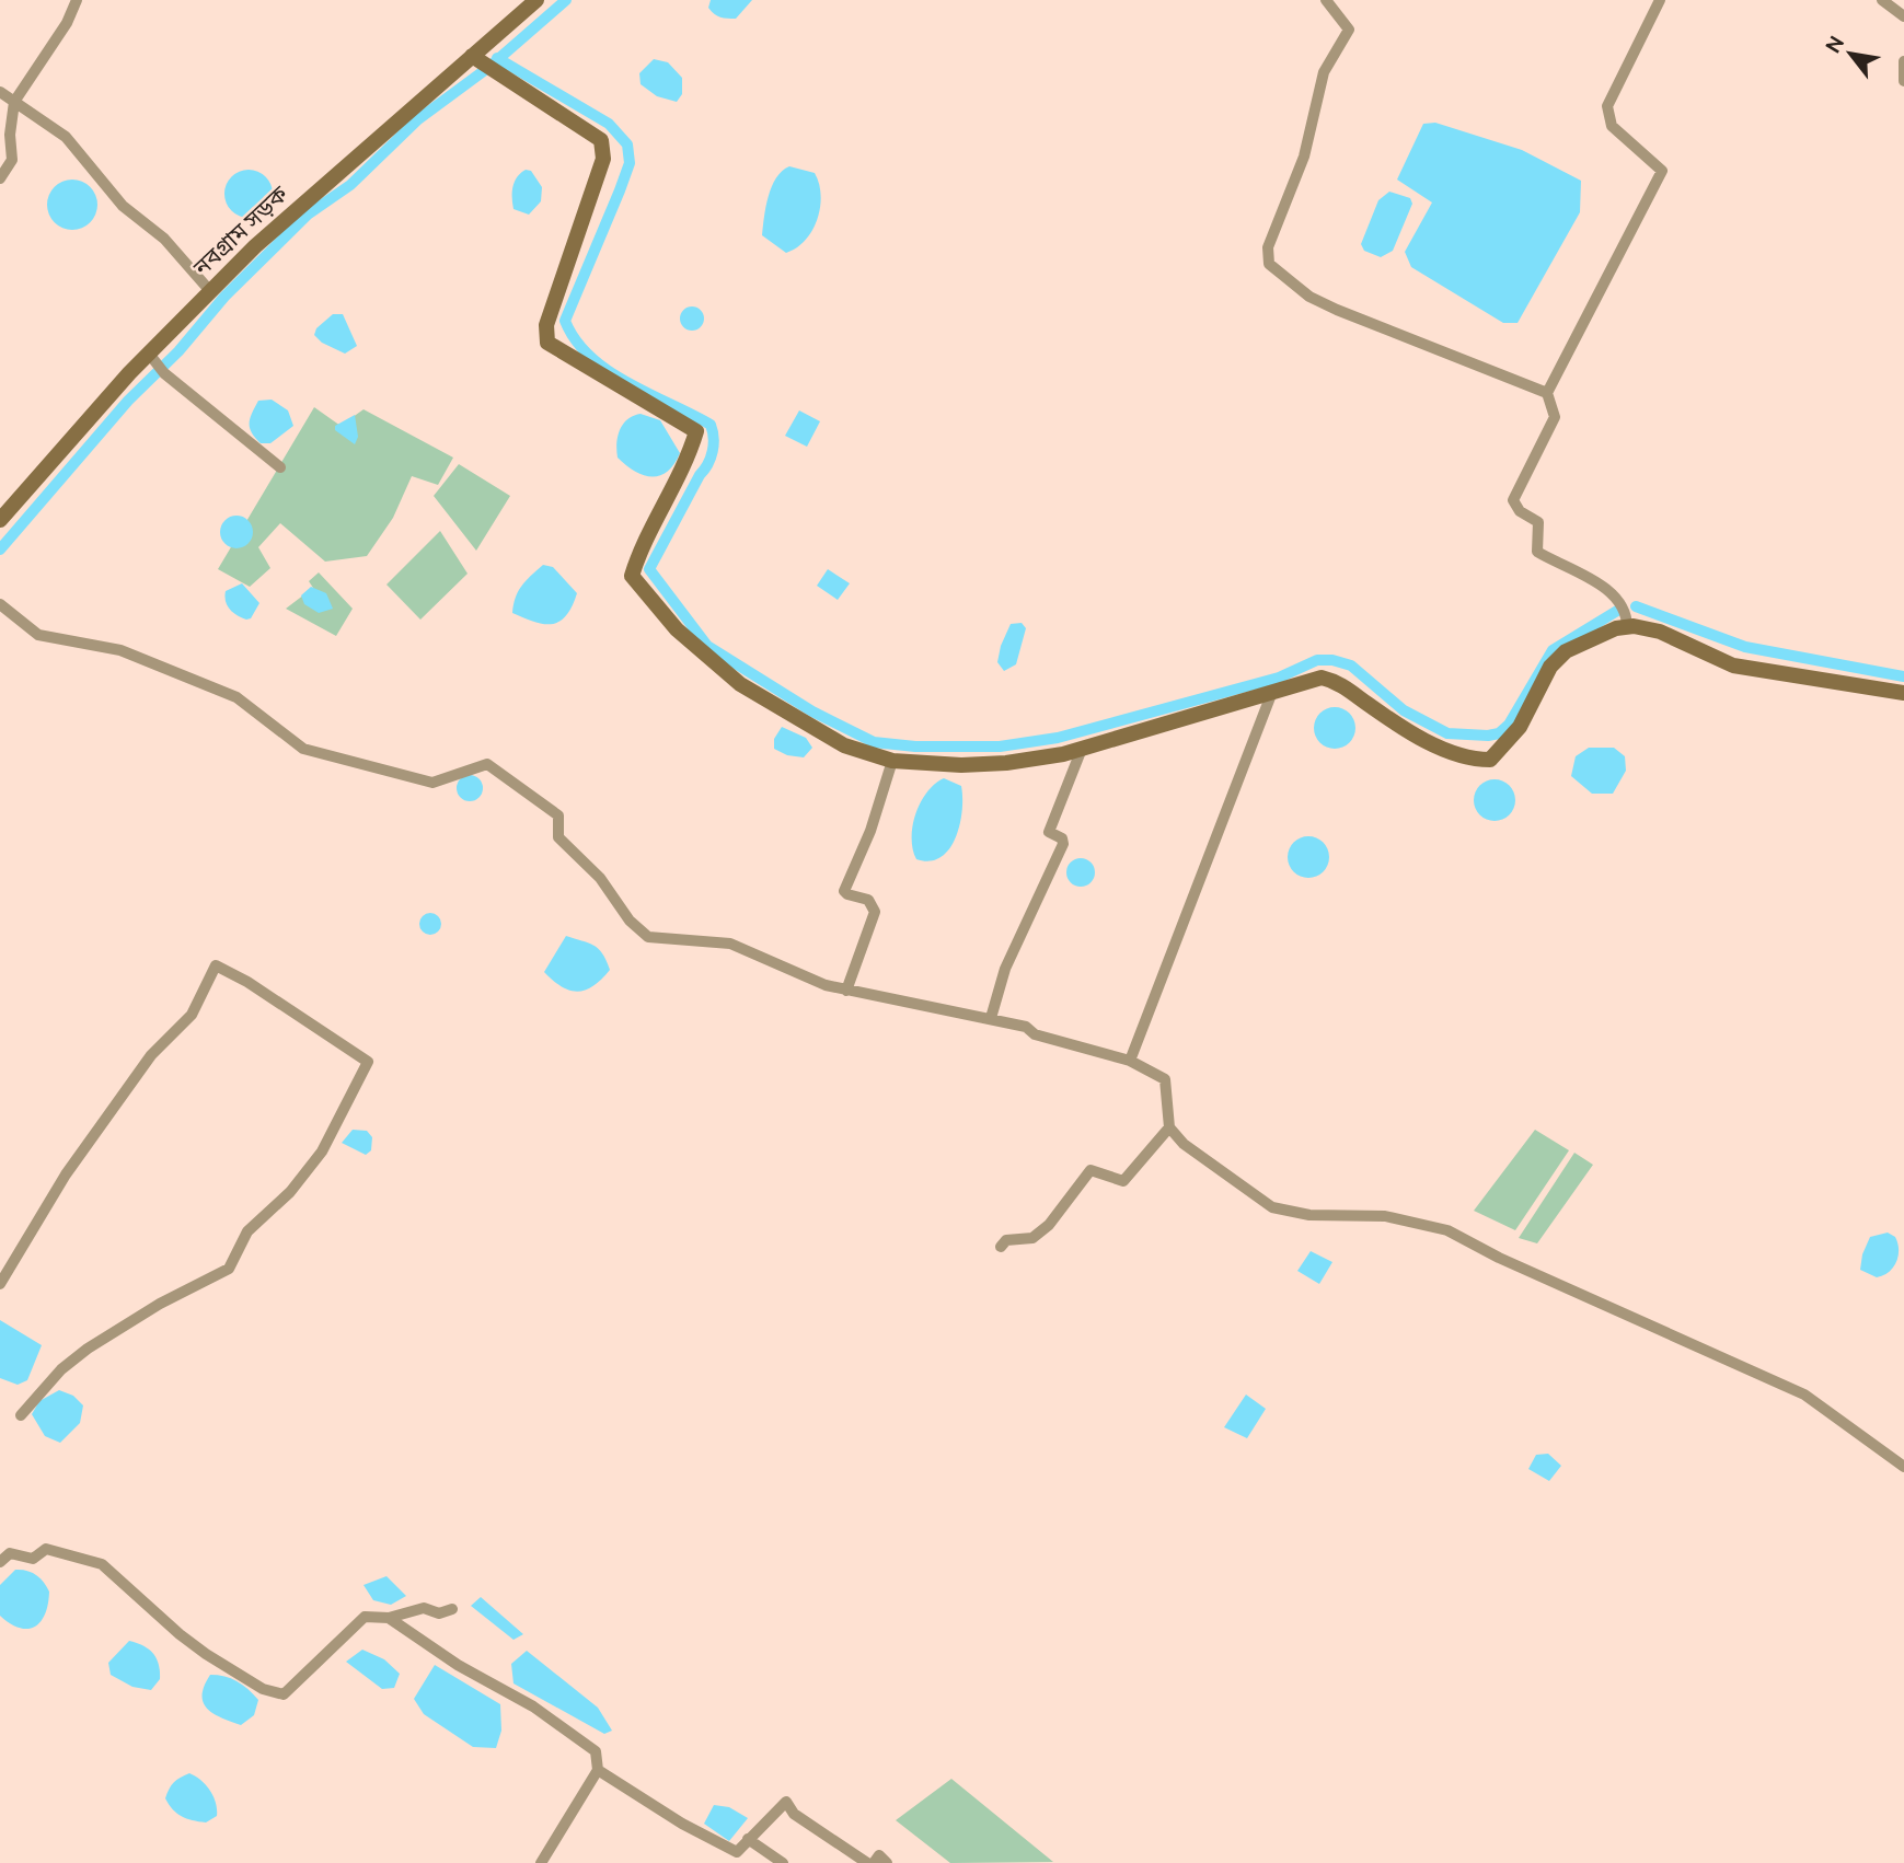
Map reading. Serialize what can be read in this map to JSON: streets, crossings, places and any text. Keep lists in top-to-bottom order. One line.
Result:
{"streets":{"street":["নবগ্রাম সড়ক"]},"north":"top left"}
